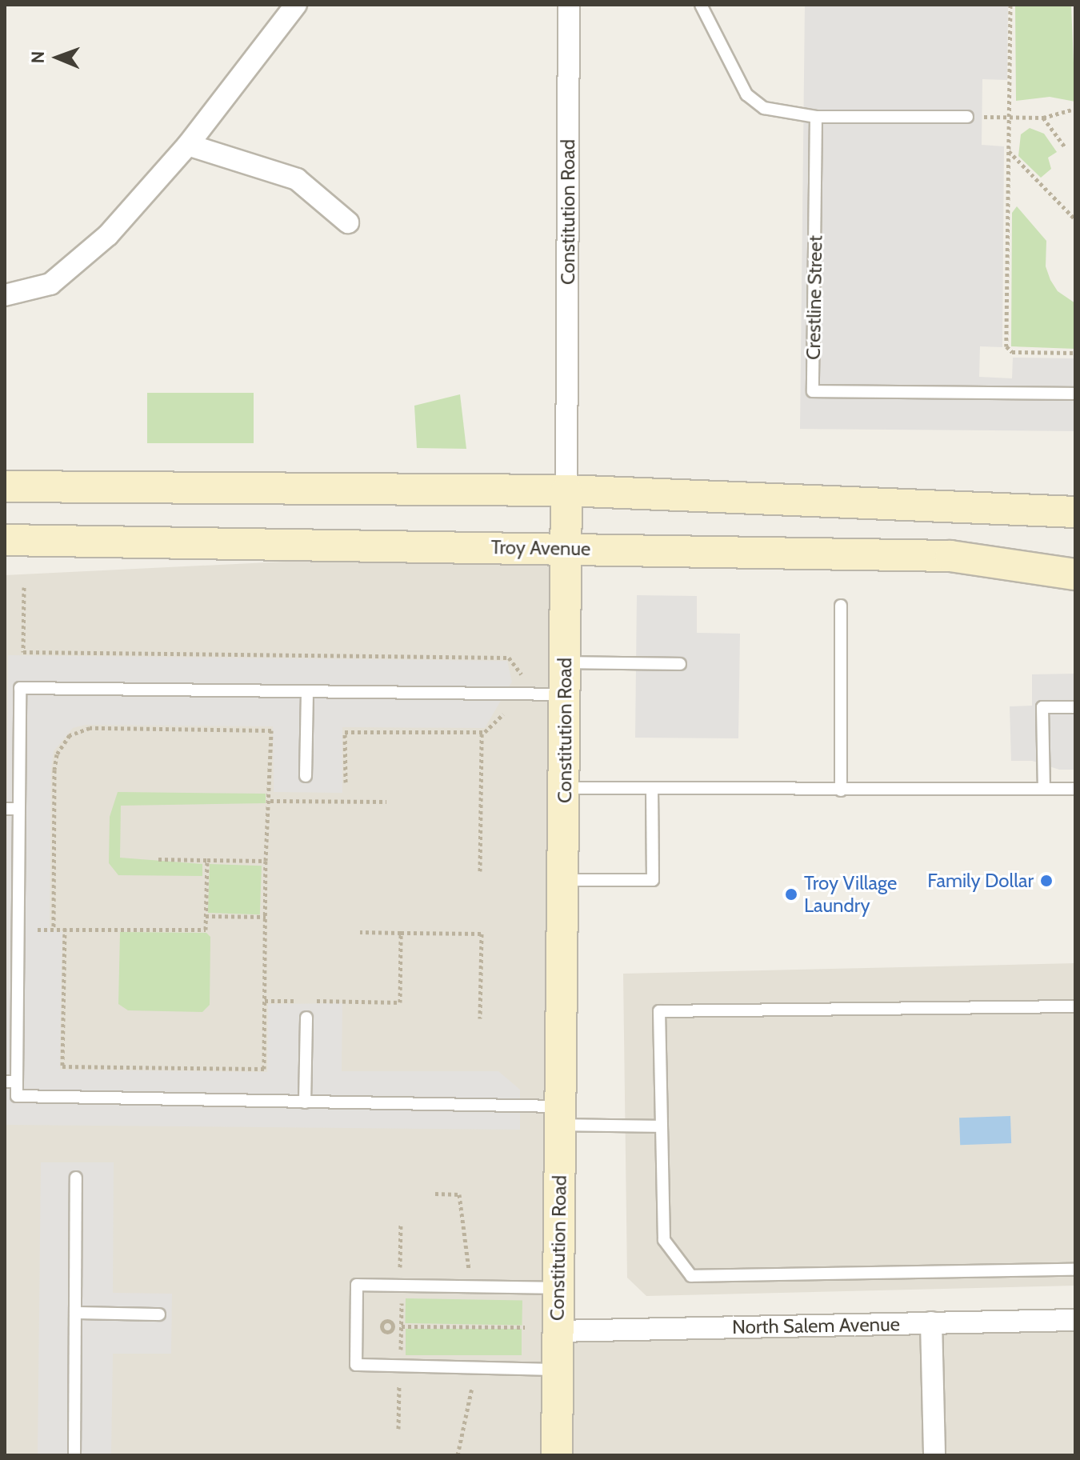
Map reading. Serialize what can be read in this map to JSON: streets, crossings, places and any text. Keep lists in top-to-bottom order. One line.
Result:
{"streets":{"main road":["Constitution Road","Troy Avenue"],"street":["North Salem Avenue"],"lane":["Crestline Street"]},"crossings":[["Constitution Road","Troy Avenue"],["Constitution Road","North Salem Avenue"]],"places":["Family Dollar","Troy Village Laundry"],"north":"left"}
